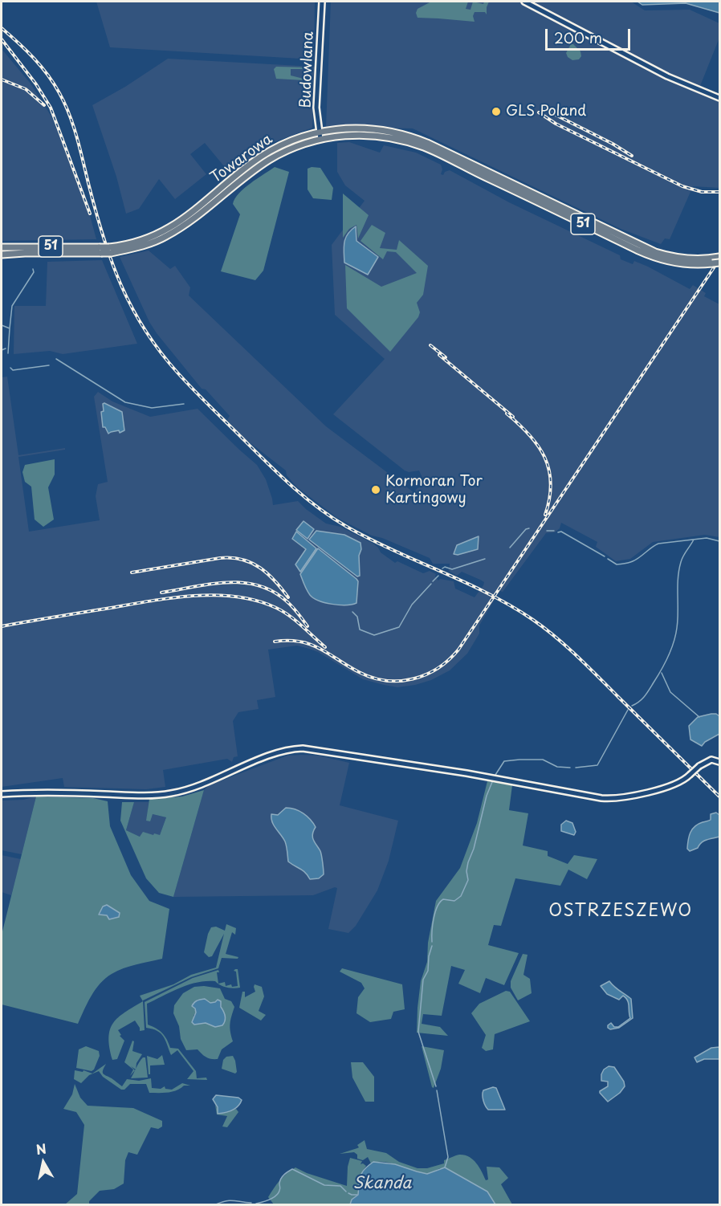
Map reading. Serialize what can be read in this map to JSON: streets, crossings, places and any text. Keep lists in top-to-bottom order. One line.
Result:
{"streets":{"main road":["Towarowa","51"],"street":["Budowlana"]},"crossings":[["Budowlana","Towarowa"],["Towarowa","51"]],"districts":["OSTRZESZEWO"],"water":["Skanda"],"places":["GLS Poland","Kormoran Tor Kartingowy"],"scale_bar":"200 m","north":"top"}
